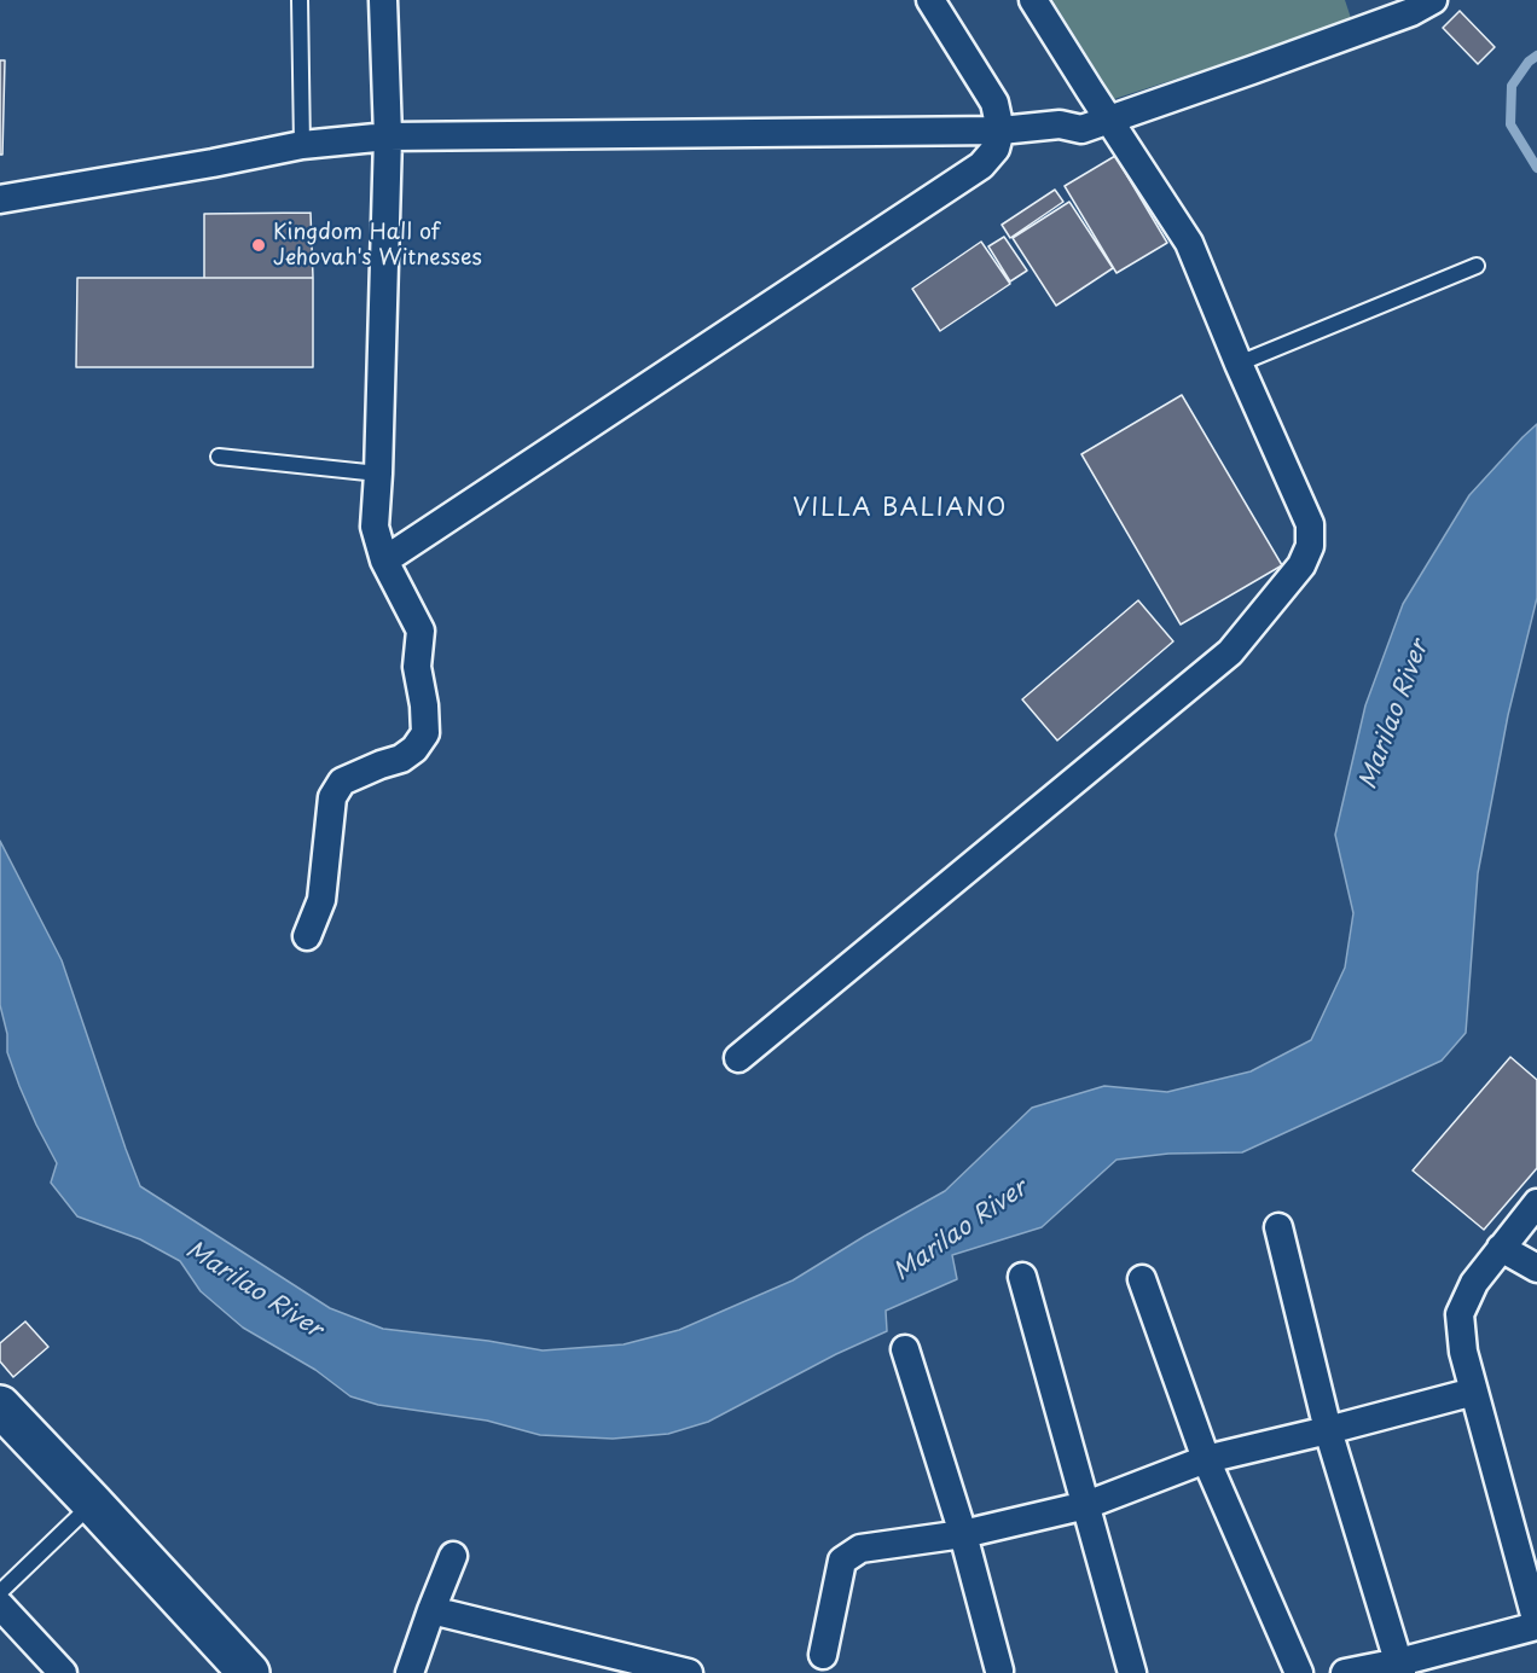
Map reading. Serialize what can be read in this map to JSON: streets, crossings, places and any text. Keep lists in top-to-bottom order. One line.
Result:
{"districts":["VILLA BALIANO"],"water":["Marilao River"],"places":["Kingdom Hall of Jehovah's Witnesses"]}
